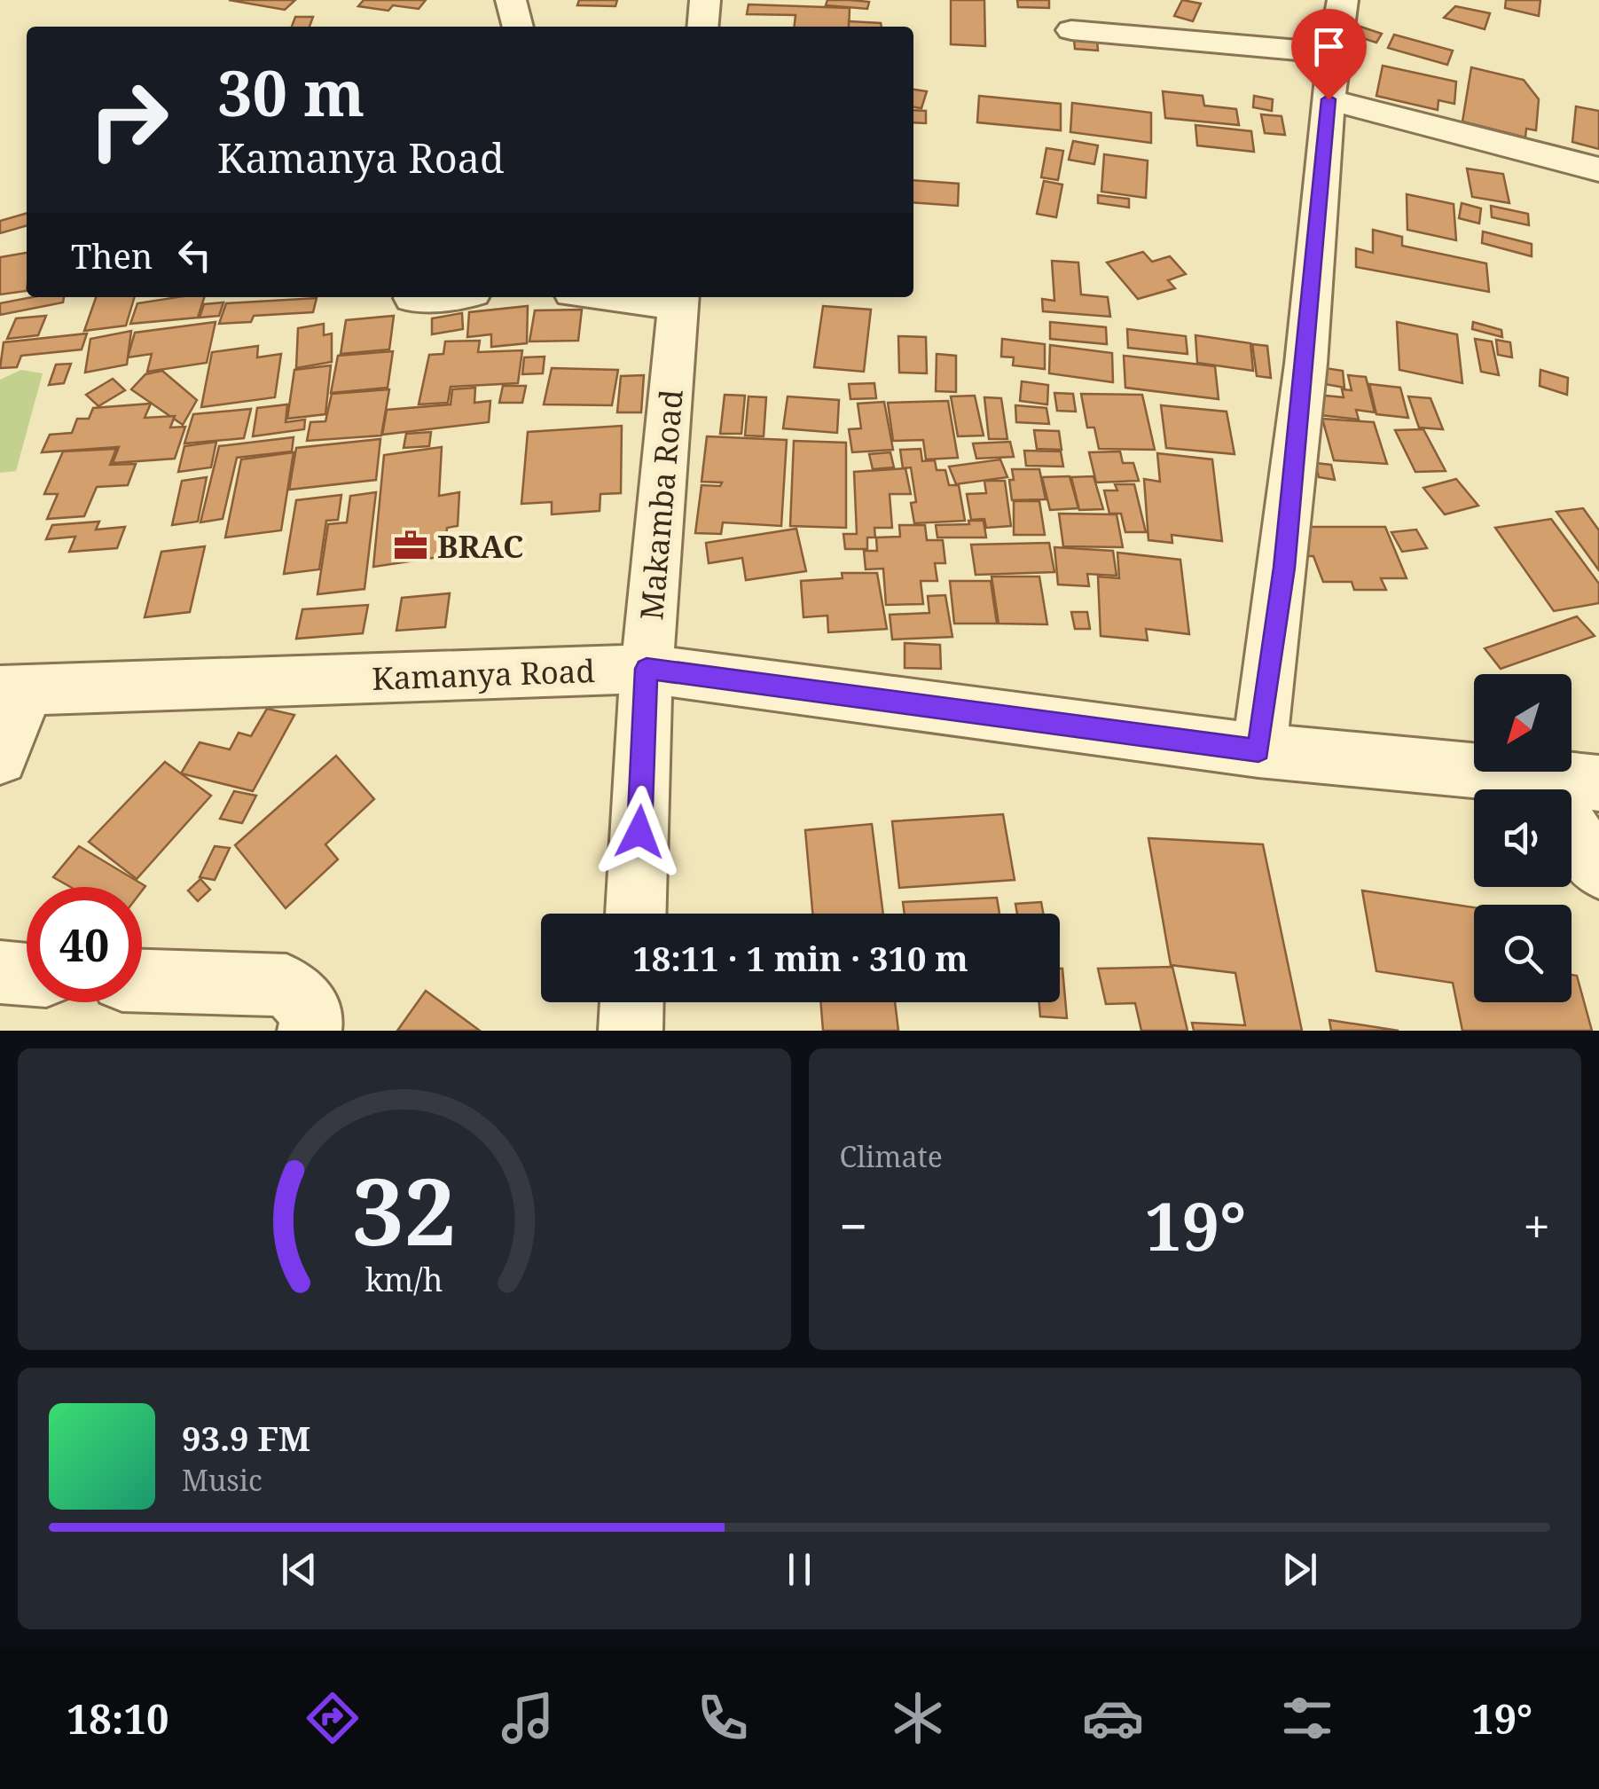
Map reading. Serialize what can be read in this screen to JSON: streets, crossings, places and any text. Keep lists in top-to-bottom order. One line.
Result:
{"streets":{"street":["Makamba Road","Kamanya Road"]},"crossings":[["Makamba Road","Kamanya Road"]],"places":{"office":["BRAC"]},"north":"bottom left","page":{"turn":["30 m","Kamanya Road"],"then":"Then","limit":"40","trip":"18:11 · 1 min · 310 m","tile":"Climate","heat":["−","19°","+"],"song":["93.9 FM","Music"],"tabs":["18:10","19°"],"gauge":["32","km/h"]}}
